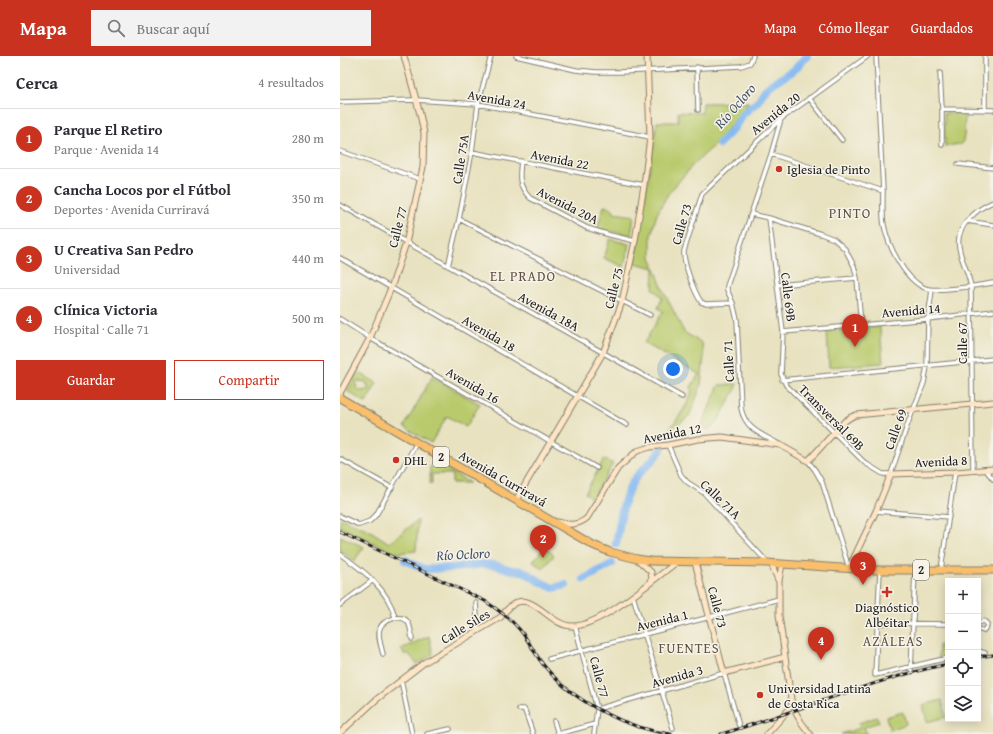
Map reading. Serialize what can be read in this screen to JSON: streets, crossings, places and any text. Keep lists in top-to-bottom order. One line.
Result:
{"streets":{"highway":["2","Avenida Curriravá"],"street":["Avenida 24","Avenida 20","Calle 75A","Avenida 22","Avenida 20A","Calle 73","Calle 77","Calle 75","Calle 69B","Avenida 14","Avenida 18A","Avenida 18","Calle 67","Calle 71","Avenida 16","Transversal 69B","Calle 69","Avenida 12","Avenida 8","Calle 71A","Avenida 1","Calle Siles","Avenida 3"]},"crossings":[["Avenida 24","Calle 75A"],["Avenida 24","Calle 77"],["Avenida 24","Calle 75"],["Avenida 20","Calle 73"],["Avenida 20","Calle 71"],["Calle 75A","Avenida 22"],["Calle 75A","Avenida 18A"],["Avenida 22","Avenida 20A"],["Avenida 22","Calle 75"],["Avenida 20A","Calle 75"],["Calle 73","Calle 71"],["Calle 73","2"],["Calle 73","Avenida 1"],["Calle 73","Avenida 3"],["Calle 77","Avenida 18A"],["Calle 77","Avenida 18"],["Calle 77","Avenida 16"],["Calle 77","Avenida 1"],["Calle 77","Calle Siles"],["Calle 77","Avenida 3"],["Calle 75","Avenida 18A"],["Calle 75","Avenida 18"],["Calle 75","Avenida 16"],["Calle 75","Avenida Curriravá"],["Calle 69B","Avenida 14"],["Calle 69B","Transversal 69B"],["Avenida 14","Calle 67"],["Avenida 14","Calle 69"],["Calle 67","Avenida 8"],["Calle 71","Calle 69"],["Calle 71","Avenida 12"],["Calle 71","2"],["Transversal 69B","Calle 69"],["Transversal 69B","Avenida 8"],["Calle 69","2"],["Calle 69","Avenida 8"],["Avenida 12","Avenida Curriravá"],["Avenida 12","Calle 71A"],["2","Avenida Curriravá"],["2","Calle 71A"]],"districts":["PINTO","EL PRADO","AZÁLEAS","FUENTES"],"water":["Río Ocloro"],"places":{"other":["Iglesia de Pinto","DHL","Universidad Latina de Costa Rica"],"health":["Diagnóstico Albéitar"]},"page":{"header":"Mapa","search":"Buscar aquí","nav":["Mapa","Cómo llegar","Guardados"],"heading":["Cerca","4 resultados"],"list":[{"mark":"1","name":"Parque El Retiro","note":"Parque · Avenida 14","value":"280 m"},{"mark":"2","name":"Cancha Locos por el Fútbol","note":"Deportes · Avenida Curriravá","value":"350 m"},{"mark":"3","name":"U Creativa San Pedro","note":"Universidad","value":"440 m"},{"mark":"4","name":"Clínica Victoria","note":"Hospital · Calle 71","value":"500 m"}],"pins":["1","2","3","4"],"buttons":["Guardar","Compartir"],"map_buttons":["+","−"]}}
